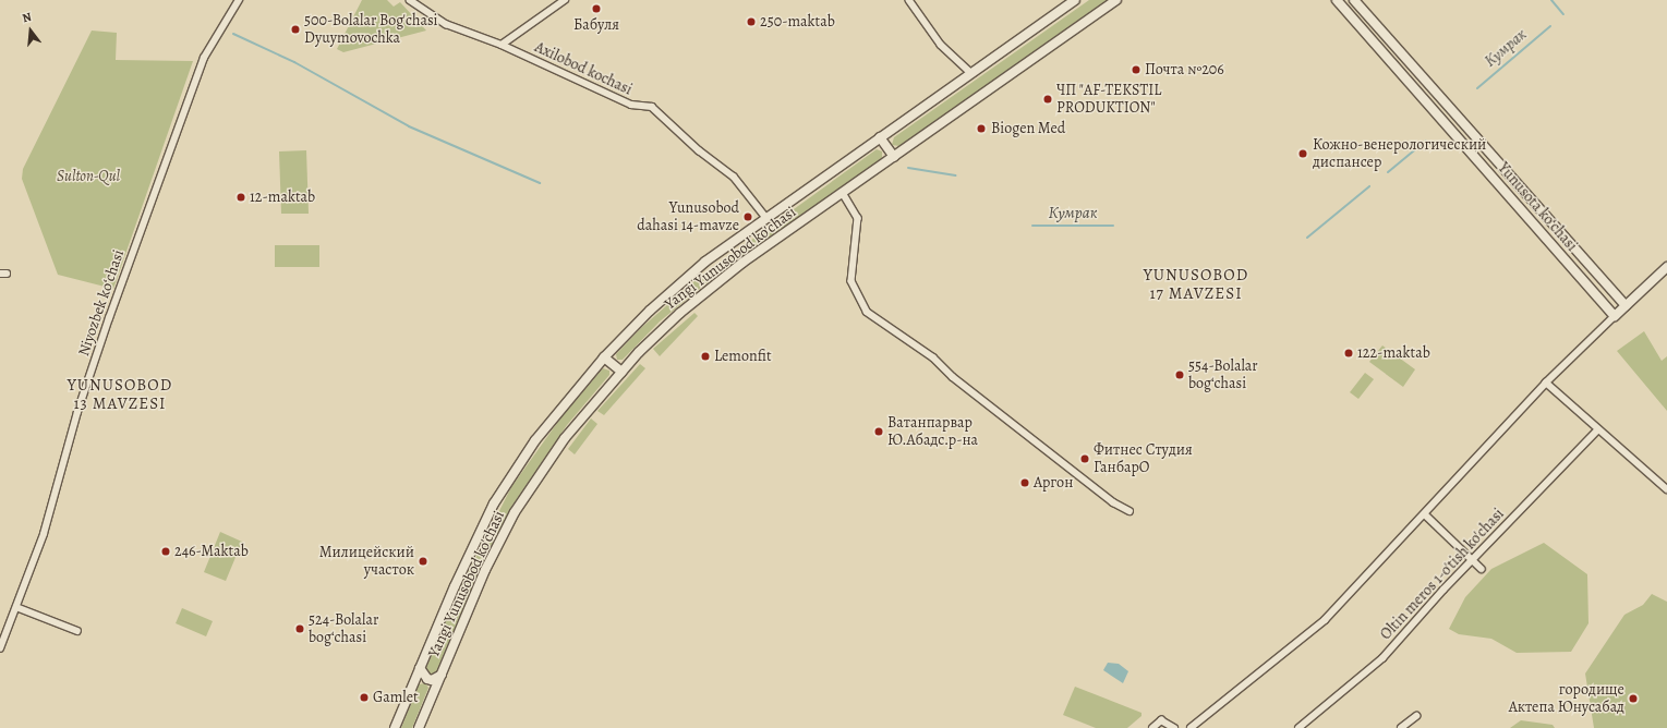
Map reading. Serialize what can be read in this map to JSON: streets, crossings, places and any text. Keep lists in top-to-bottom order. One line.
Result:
{"streets":{"main road":["Yunusota koʻchasi","Yangi Yunusobod ko'chasi"],"street":["Axilobod kochasi","Niyozbek koʻchasi","Oltin meros 1-o'tish ko'chasi"]},"crossings":[["Axilobod kochasi","Yangi Yunusobod ko'chasi"]],"districts":["YUNUSOBOD 17 MAVZESI","YUNUSOBOD 13 MAVZESI"],"water":["Кумрак"],"parks":["Sulton-Qul"],"places":["Бабуля","250-maktab","500-Bolalar Bog'chasi Dyuymovochka","Почта №206","ЧП \"AF-TEKSTIL PRODUKTION\"","Biogen Med","Кожно-венерологический диспансер","12-maktab","Yunusobod dahasi 14-mavze","122-maktab","Lemonfit","554-Bolalar bogʻchasi","Ватанпарвар Ю.Абадс.р-на","Фитнес Студия ГанбарО","Аргон","246-Maktab","Милицейский участок","524-Bolalar bogʻchasi","Gamlet","городище Актепа Юнусабад"],"north":"top"}
